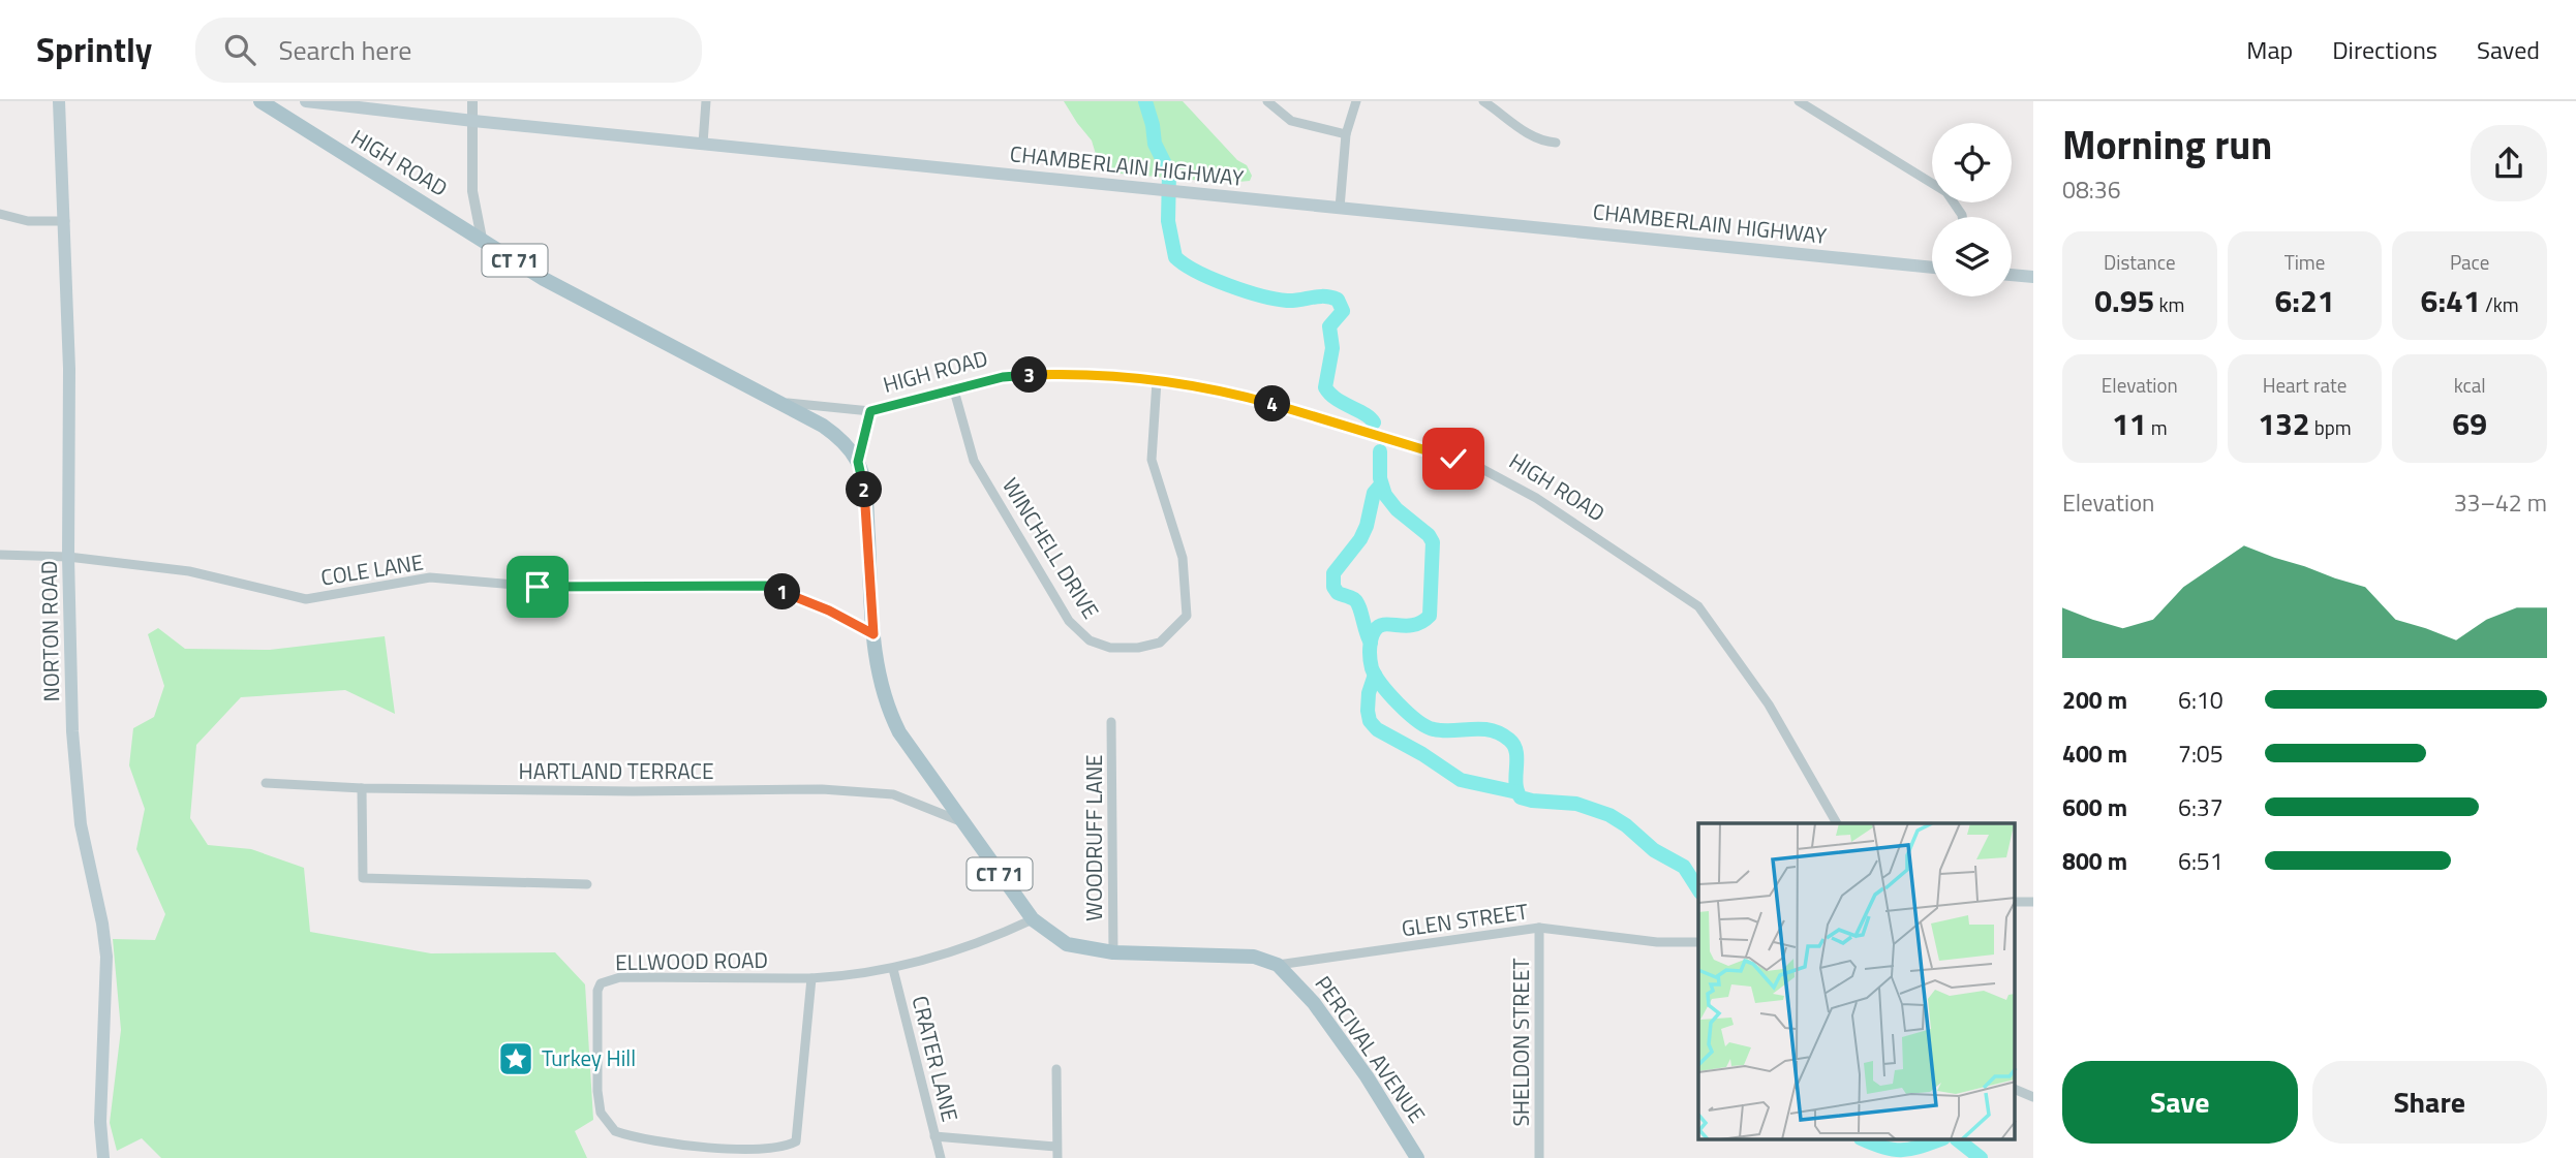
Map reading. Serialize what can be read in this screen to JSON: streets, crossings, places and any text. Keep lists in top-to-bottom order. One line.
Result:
{"streets":{"main road":["HIGH ROAD","CHAMBERLAIN HIGHWAY","CT 71","NORTON ROAD","PERCIVAL AVENUE"],"street":["WINCHELL DRIVE","COLE LANE","HARTLAND TERRACE","WOODRUFF LANE","GLEN STREET","ELLWOOD ROAD","SHELDON STREET","CRATER LANE"]},"crossings":[["HIGH ROAD","CT 71"],["HIGH ROAD","WINCHELL DRIVE"],["CT 71","COLE LANE"],["CT 71","HARTLAND TERRACE"],["CT 71","WOODRUFF LANE"],["CT 71","GLEN STREET"],["CT 71","ELLWOOD ROAD"],["CT 71","PERCIVAL AVENUE"],["COLE LANE","NORTON ROAD"],["GLEN STREET","SHELDON STREET"],["GLEN STREET","PERCIVAL AVENUE"],["ELLWOOD ROAD","CRATER LANE"]],"places":{"place":["Turkey Hill"]},"page":{"header":"Sprintly","search":"Search here","nav":["Map","Directions","Saved"],"heading":["Morning run","08:36"],"stats":[["Distance","0.95 km"],["Time","6:21"],["Pace","6:41 /km"],["Elevation","11 m"],["Heart rate","132 bpm"],["kcal","69"]],"pins":["3","4","2","1"],"chart":["Elevation","33–42 m"],"list":[{"name":"200 m","note":"6:10"},{"name":"400 m","note":"7:05"},{"name":"600 m","note":"6:37"},{"name":"800 m","note":"6:51"}],"buttons":["Save","Share"]}}
